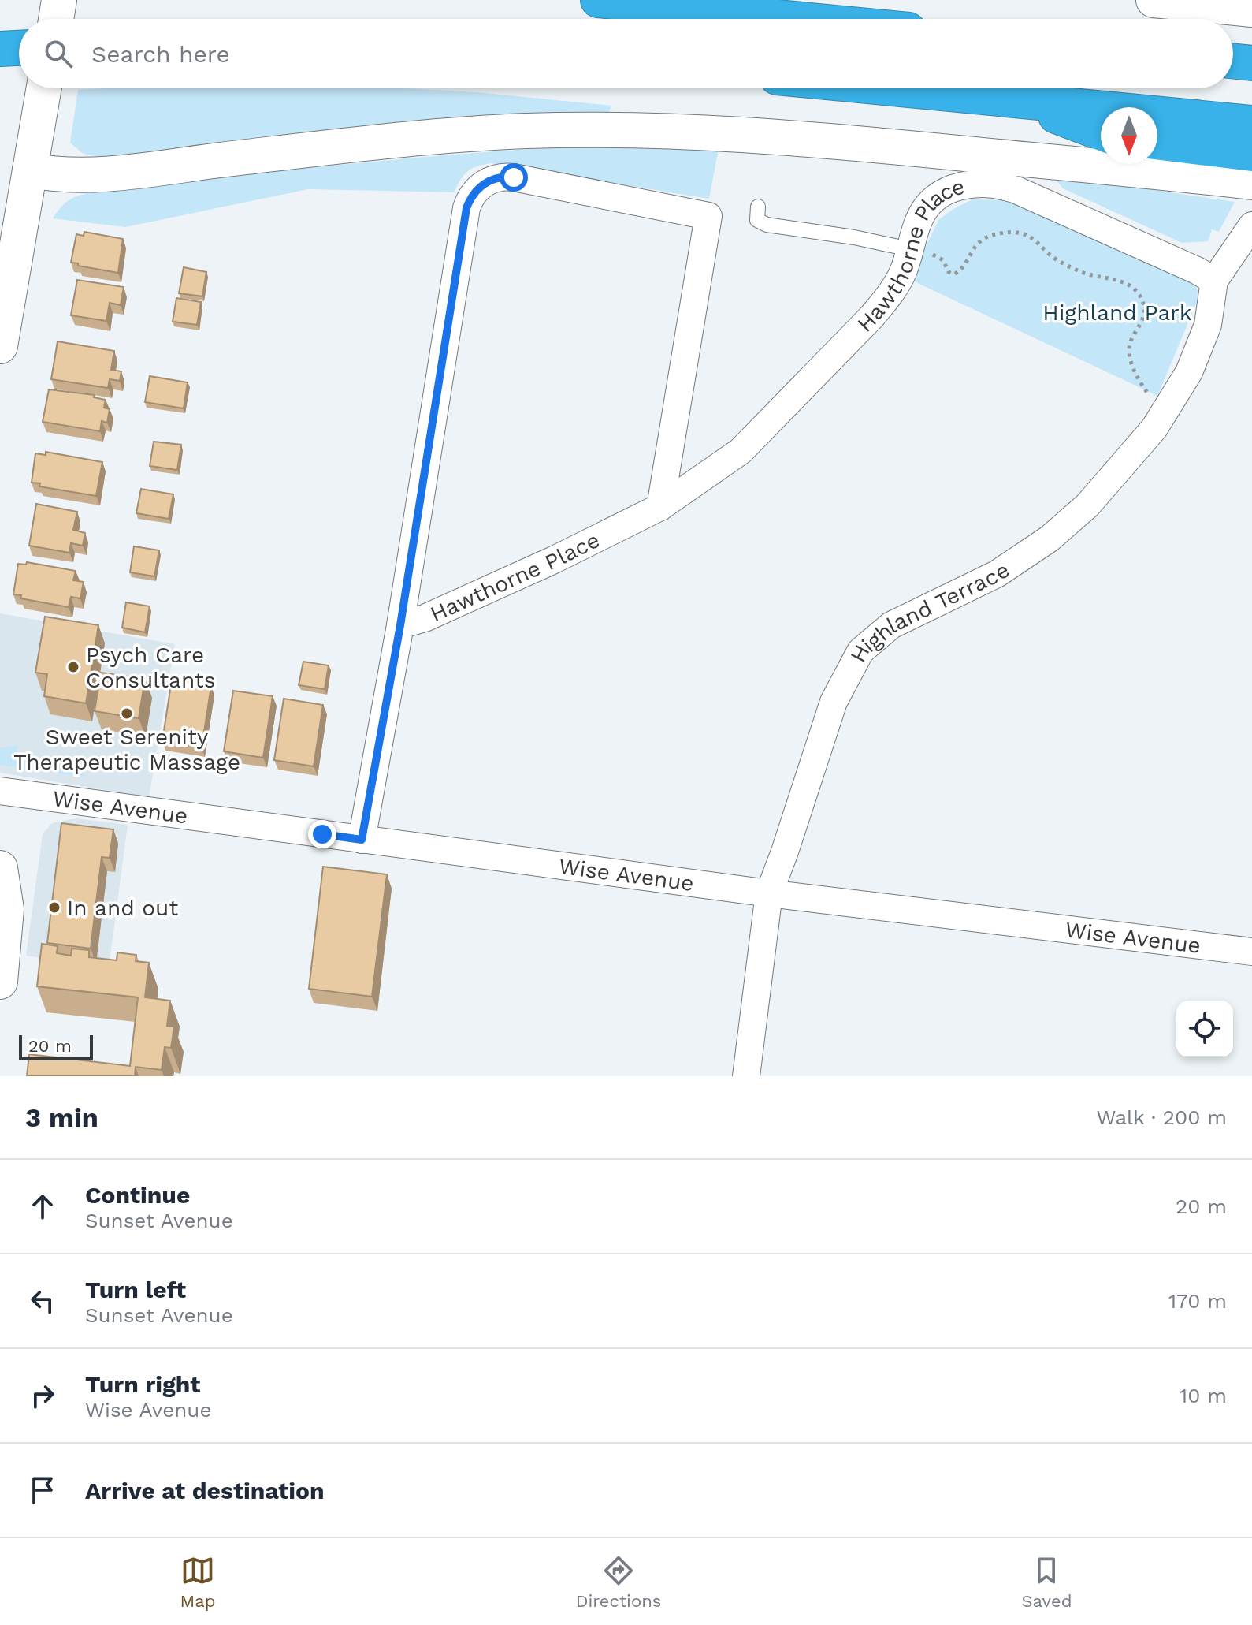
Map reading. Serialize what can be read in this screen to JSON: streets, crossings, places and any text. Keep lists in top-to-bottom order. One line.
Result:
{"streets":{"street":["Hawthorne Place","Highland Terrace","Wise Avenue"]},"crossings":[["Hawthorne Place","Highland Terrace"],["Highland Terrace","Wise Avenue"]],"parks":["Highland Park"],"places":["Psych Care Consultants","Sweet Serenity Therapeutic Massage","In and out"],"scale_bar":"20 m","north":"bottom","page":{"search":"Search here","scale":"20 m","heading":["3 min","Walk · 200 m"],"list":[["Continue","Sunset Avenue","20 m"],["Turn left","Sunset Avenue","170 m"],["Turn right","Wise Avenue","10 m"],"Arrive at destination"],"nav":["Map","Directions","Saved"]}}
